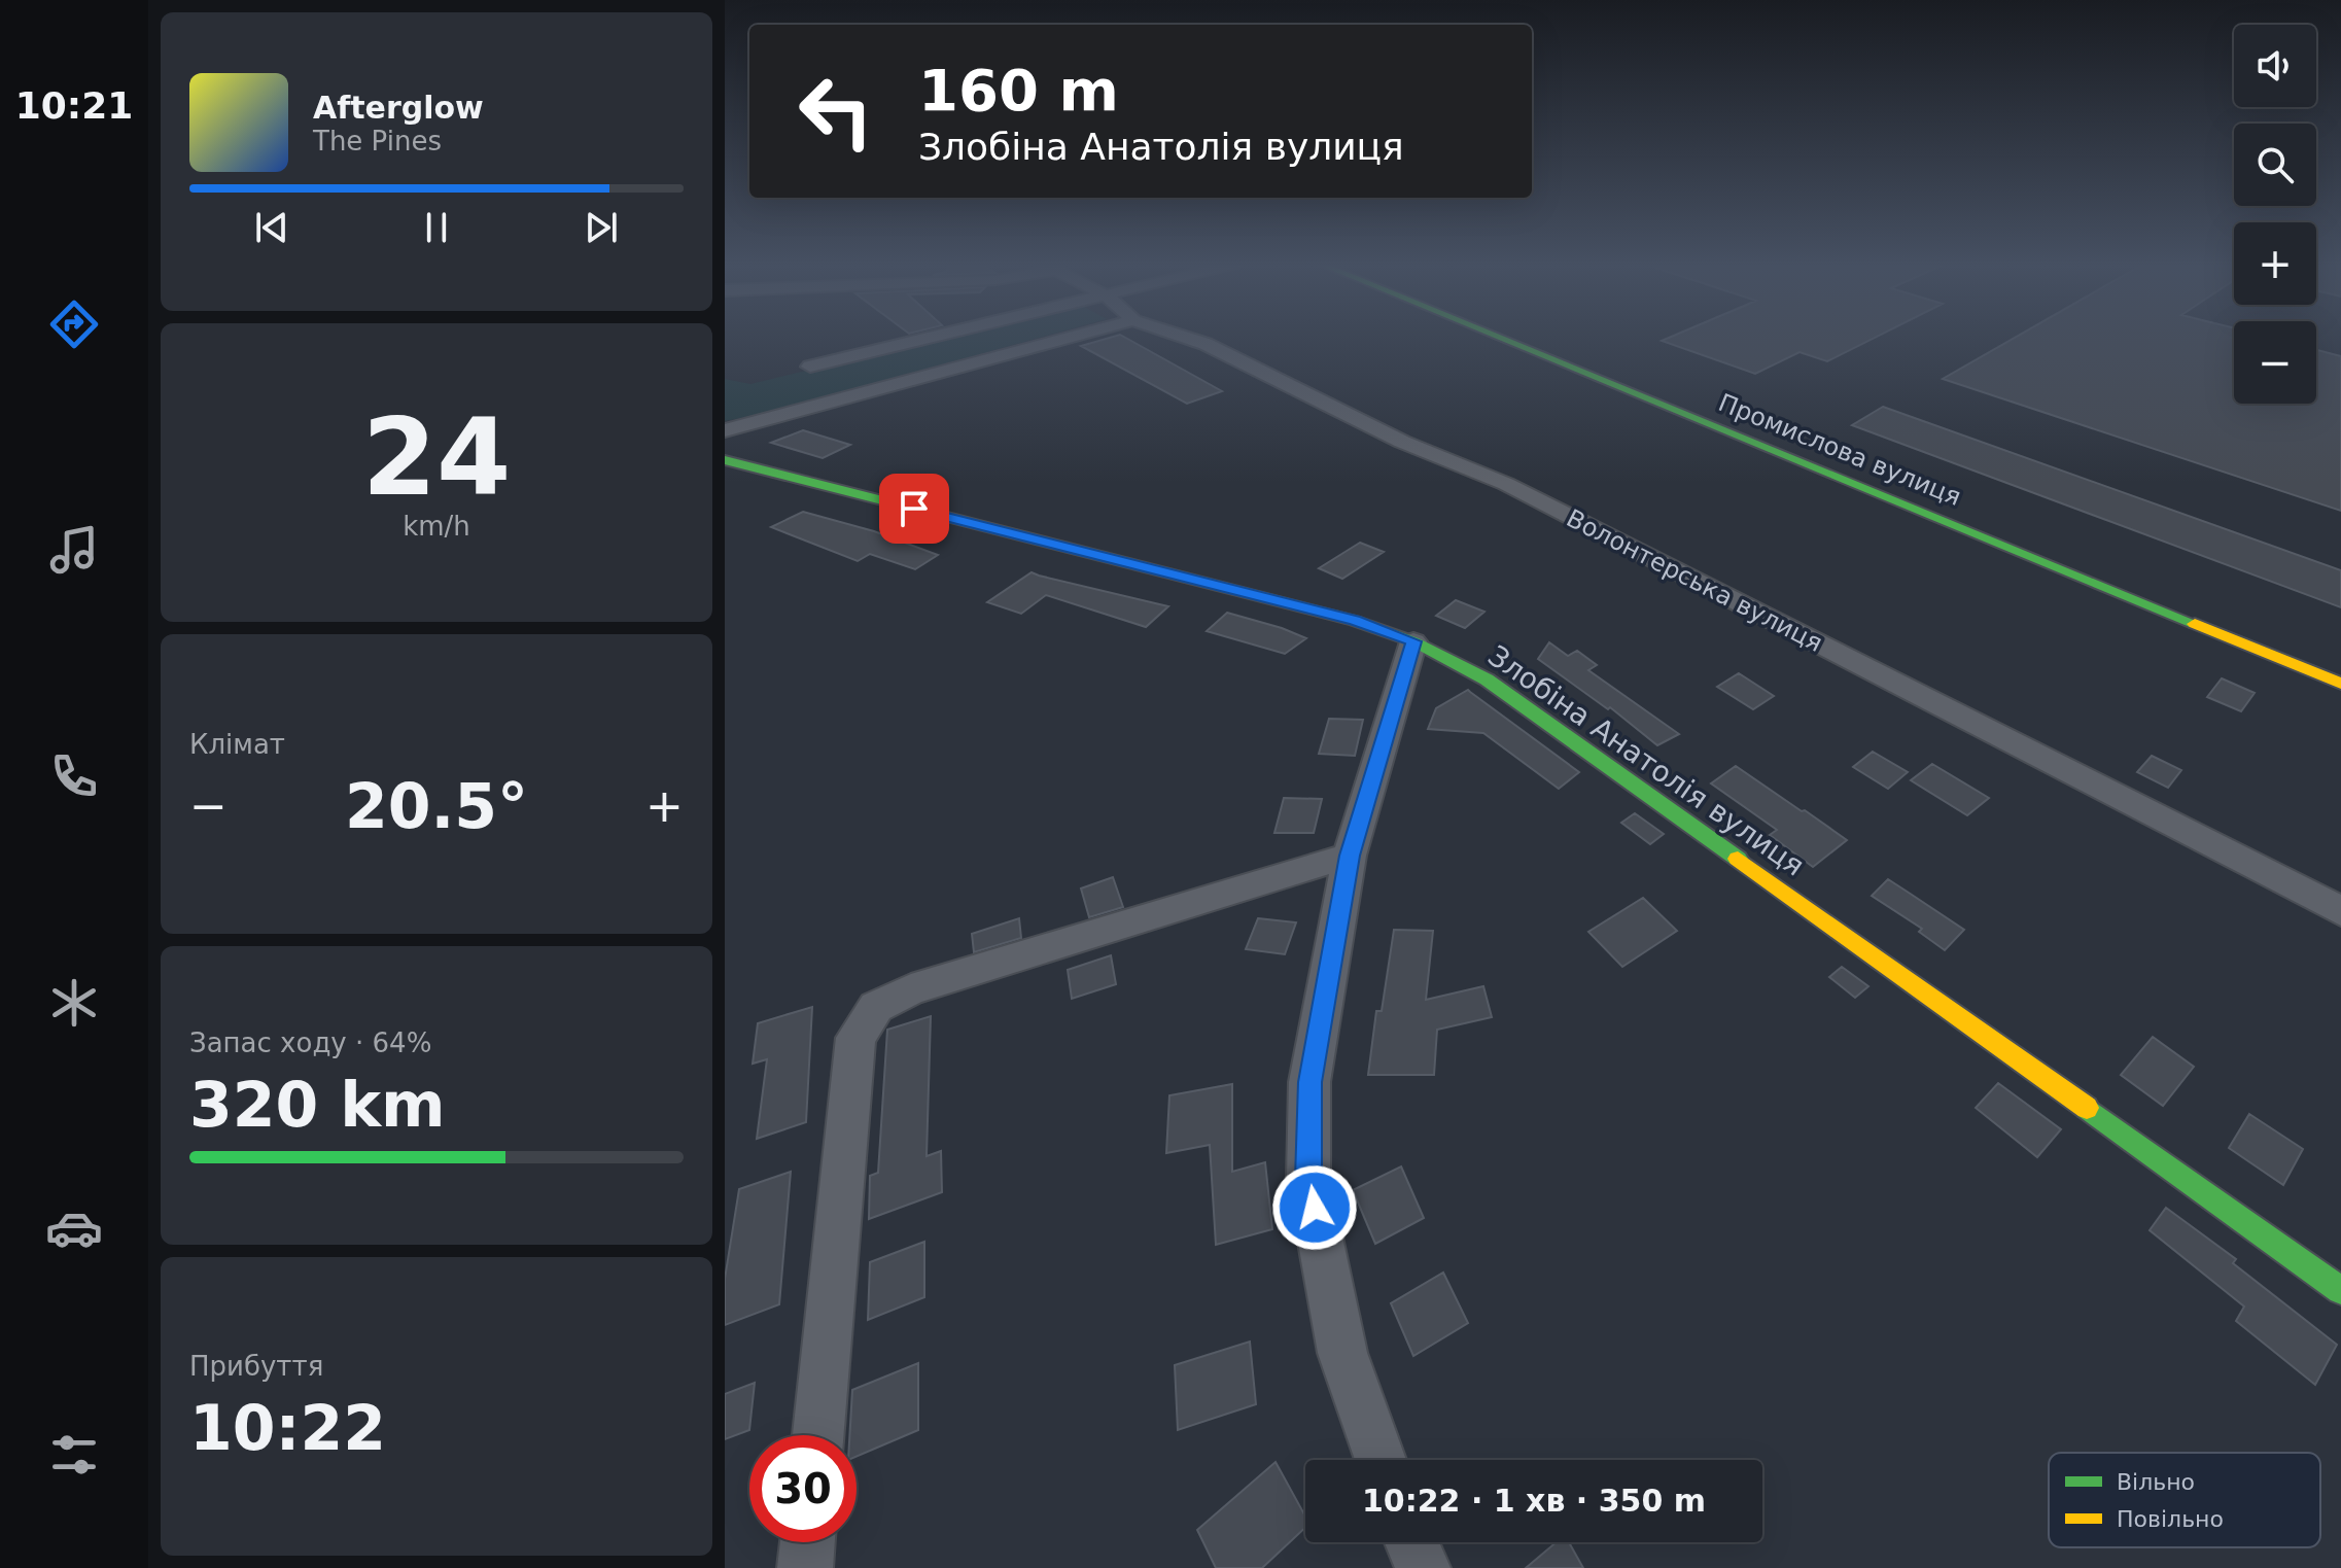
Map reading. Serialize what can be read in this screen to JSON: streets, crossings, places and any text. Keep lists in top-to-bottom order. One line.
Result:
{"streets":{"street":["Промислова вулиця","Волонтерська вулиця","Злобіна Анатолія вулиця"]},"legend":["Вільно","Повільно"],"page":{"tabs":"10:21","map_buttons":["+","−"],"turn":["160 m","Злобіна Анатолія вулиця"],"song":["Afterglow","The Pines"],"tile":[["24","km/h"],"Клімат",["Запас ходу · 64%","320 km"],["Прибуття","10:22"]],"heat":["−","20.5°","+"],"limit":"30","trip":"10:22 · 1 хв · 350 m"}}
